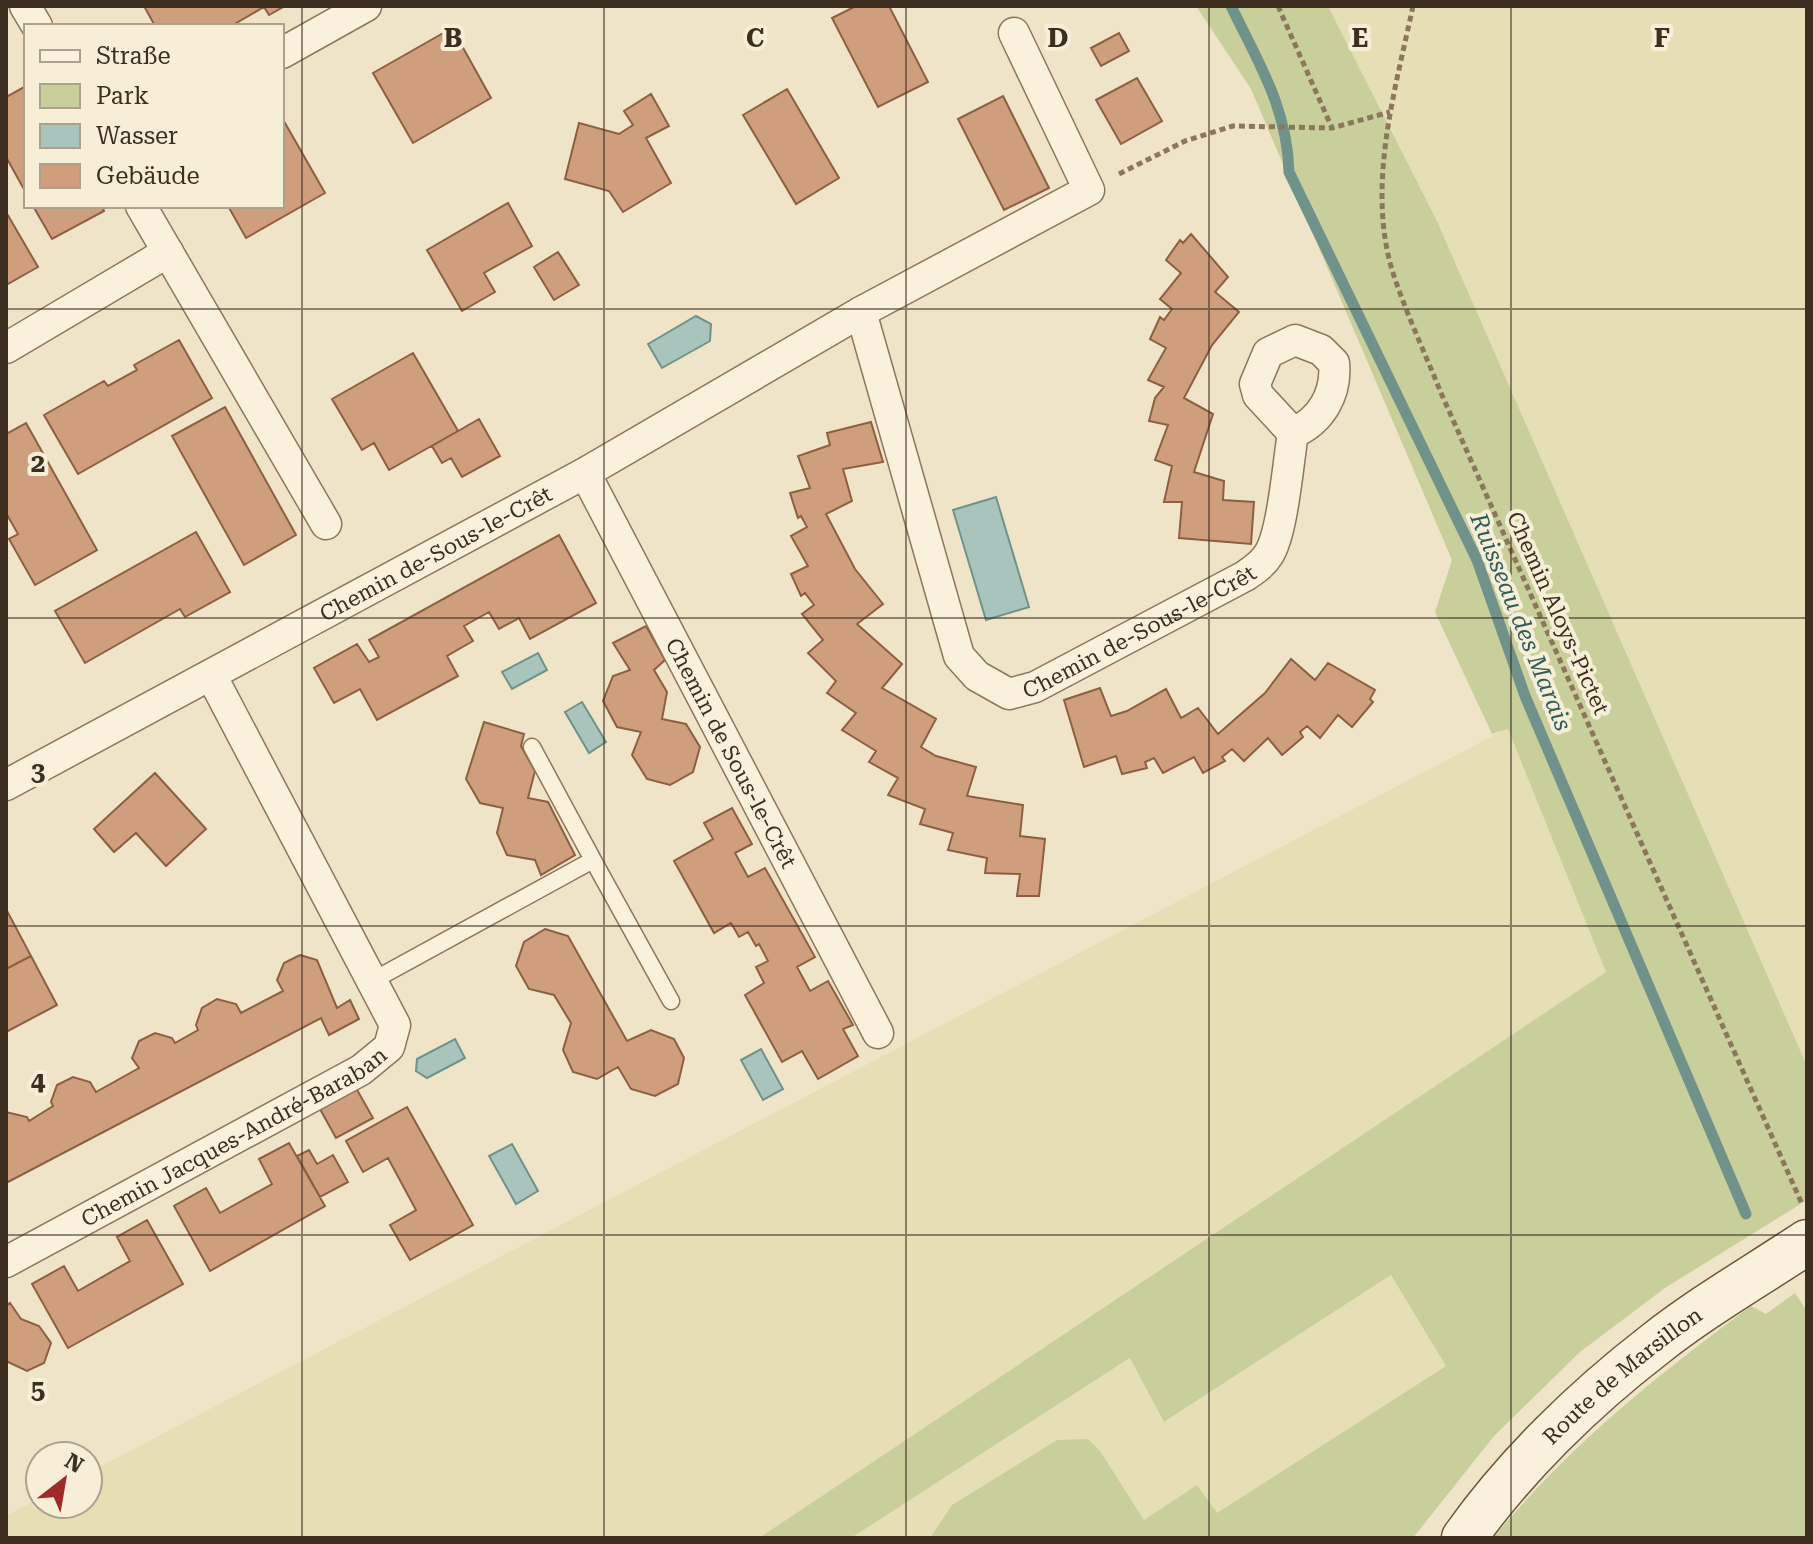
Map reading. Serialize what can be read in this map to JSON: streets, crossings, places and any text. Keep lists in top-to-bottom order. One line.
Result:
{"streets":{"street":["Chemin de-Sous-le-Crêt","Chemin de Sous-le-Crêt","Chemin Jacques-André-Baraban","Route de Marsillon"],"path":["Chemin Aloys-Pictet"]},"crossings":[["Chemin de-Sous-le-Crêt","Chemin de Sous-le-Crêt"],["Chemin de-Sous-le-Crêt","Chemin Jacques-André-Baraban"]],"water":["Ruisseau des Marais"],"legend":["Straße","Park","Wasser","Gebäude"],"north":"top right","grid":{"columns":["B","C","D","E","F"],"rows":["2","3","4","5"]}}
